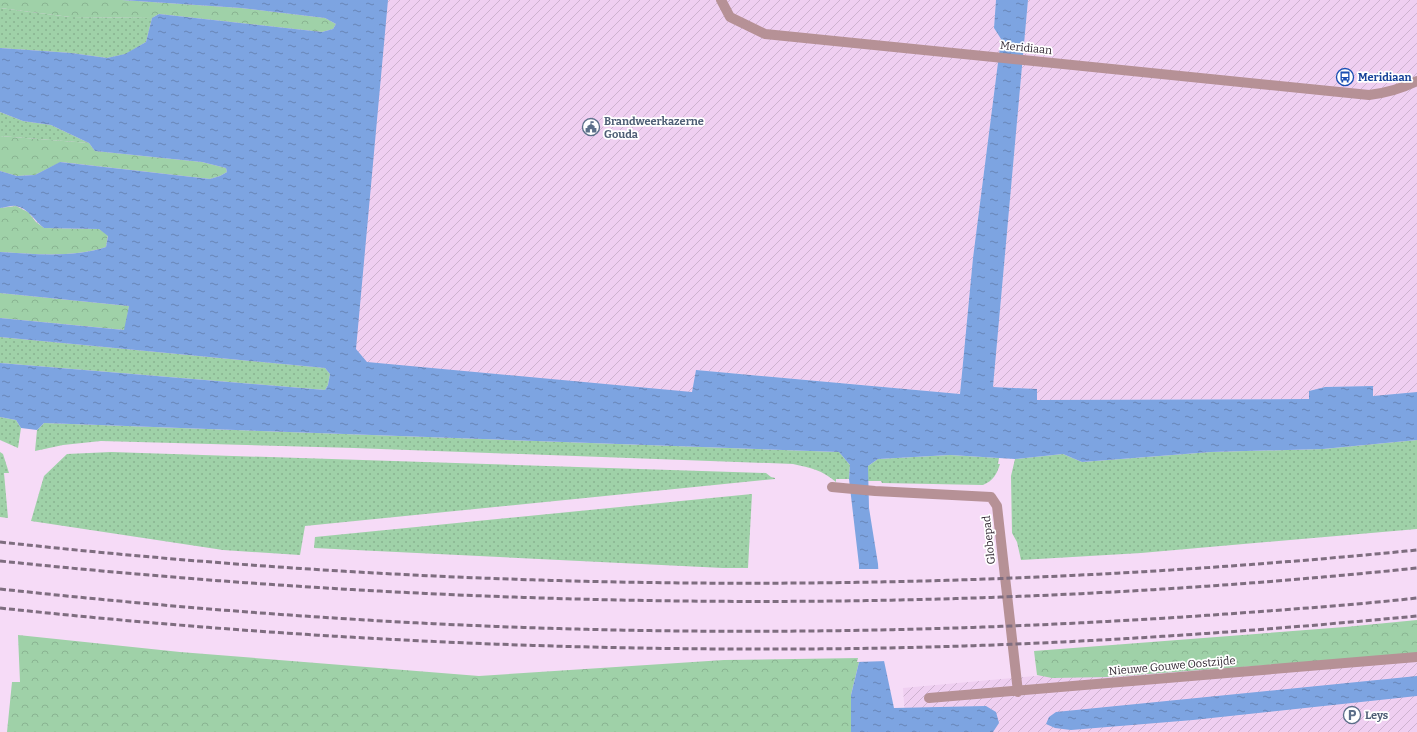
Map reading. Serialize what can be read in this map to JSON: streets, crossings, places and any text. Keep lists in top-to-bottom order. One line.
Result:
{"streets":{"street":["Meridiaan","Globepad","Nieuwe Gouwe Oostzijde"]},"crossings":[["Globepad","Nieuwe Gouwe Oostzijde"]],"places":{"bus stop":["Meridiaan"],"public building":["Brandweerkazerne Gouda"],"parking":["Leys"]}}
